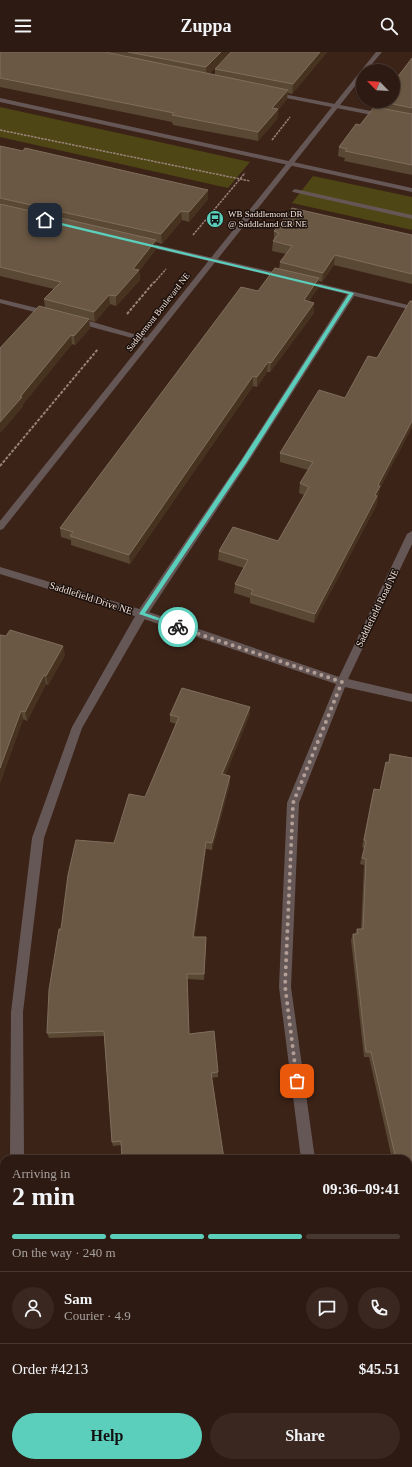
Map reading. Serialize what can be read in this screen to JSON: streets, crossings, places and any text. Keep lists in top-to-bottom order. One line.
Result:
{"streets":{"street":["Saddlemont Boulevard NE","Saddlefield Drive NE","Saddlefield Road NE"]},"crossings":[["Saddlefield Drive NE","Saddlefield Road NE"]],"places":{"bus stop":["WB Saddlemont DR @ Saddleland CR NE"]},"north":"top left","page":{"header":"Zuppa","heading":["2 min","Arriving in","09:36–09:41"],"panel":["Sam","Courier · 4.9","Order #4213","$45.51"],"bar":"On the way · 240 m","buttons":["Help","Share"]}}
